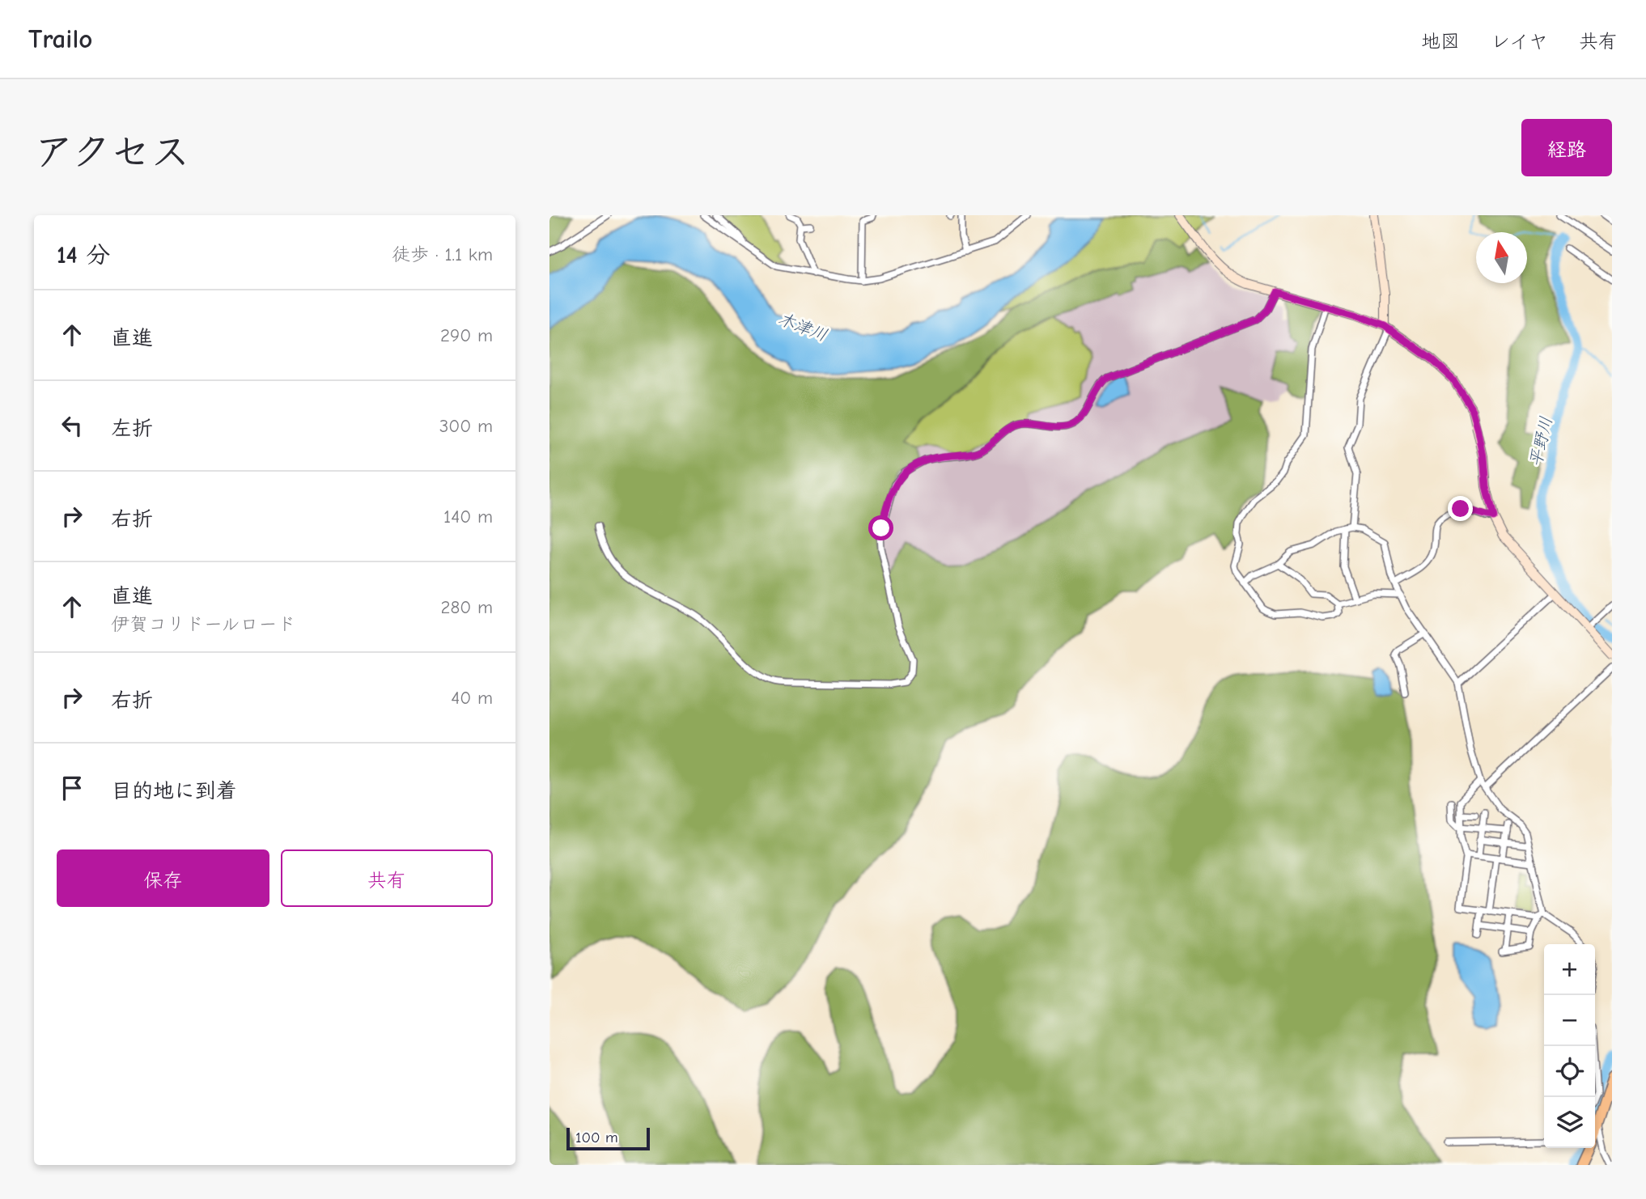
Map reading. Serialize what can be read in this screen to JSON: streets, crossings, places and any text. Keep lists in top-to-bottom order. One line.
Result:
{"water":["木津川","平野川"],"scale_bar":"100 m","north":"top","page":{"header":"Trailo","nav":["地図","レイヤ","共有"],"title":"アクセス","buttons":["経路",["保存","共有"]],"heading":["14 分","徒歩 · 1.1 km"],"list":[["直進","290 m"],["左折","300 m"],["右折","140 m"],["直進","伊賀コリドールロード","280 m"],["右折","40 m"],"目的地に到着"],"map_buttons":["+","−"],"scale":"100 m"}}
